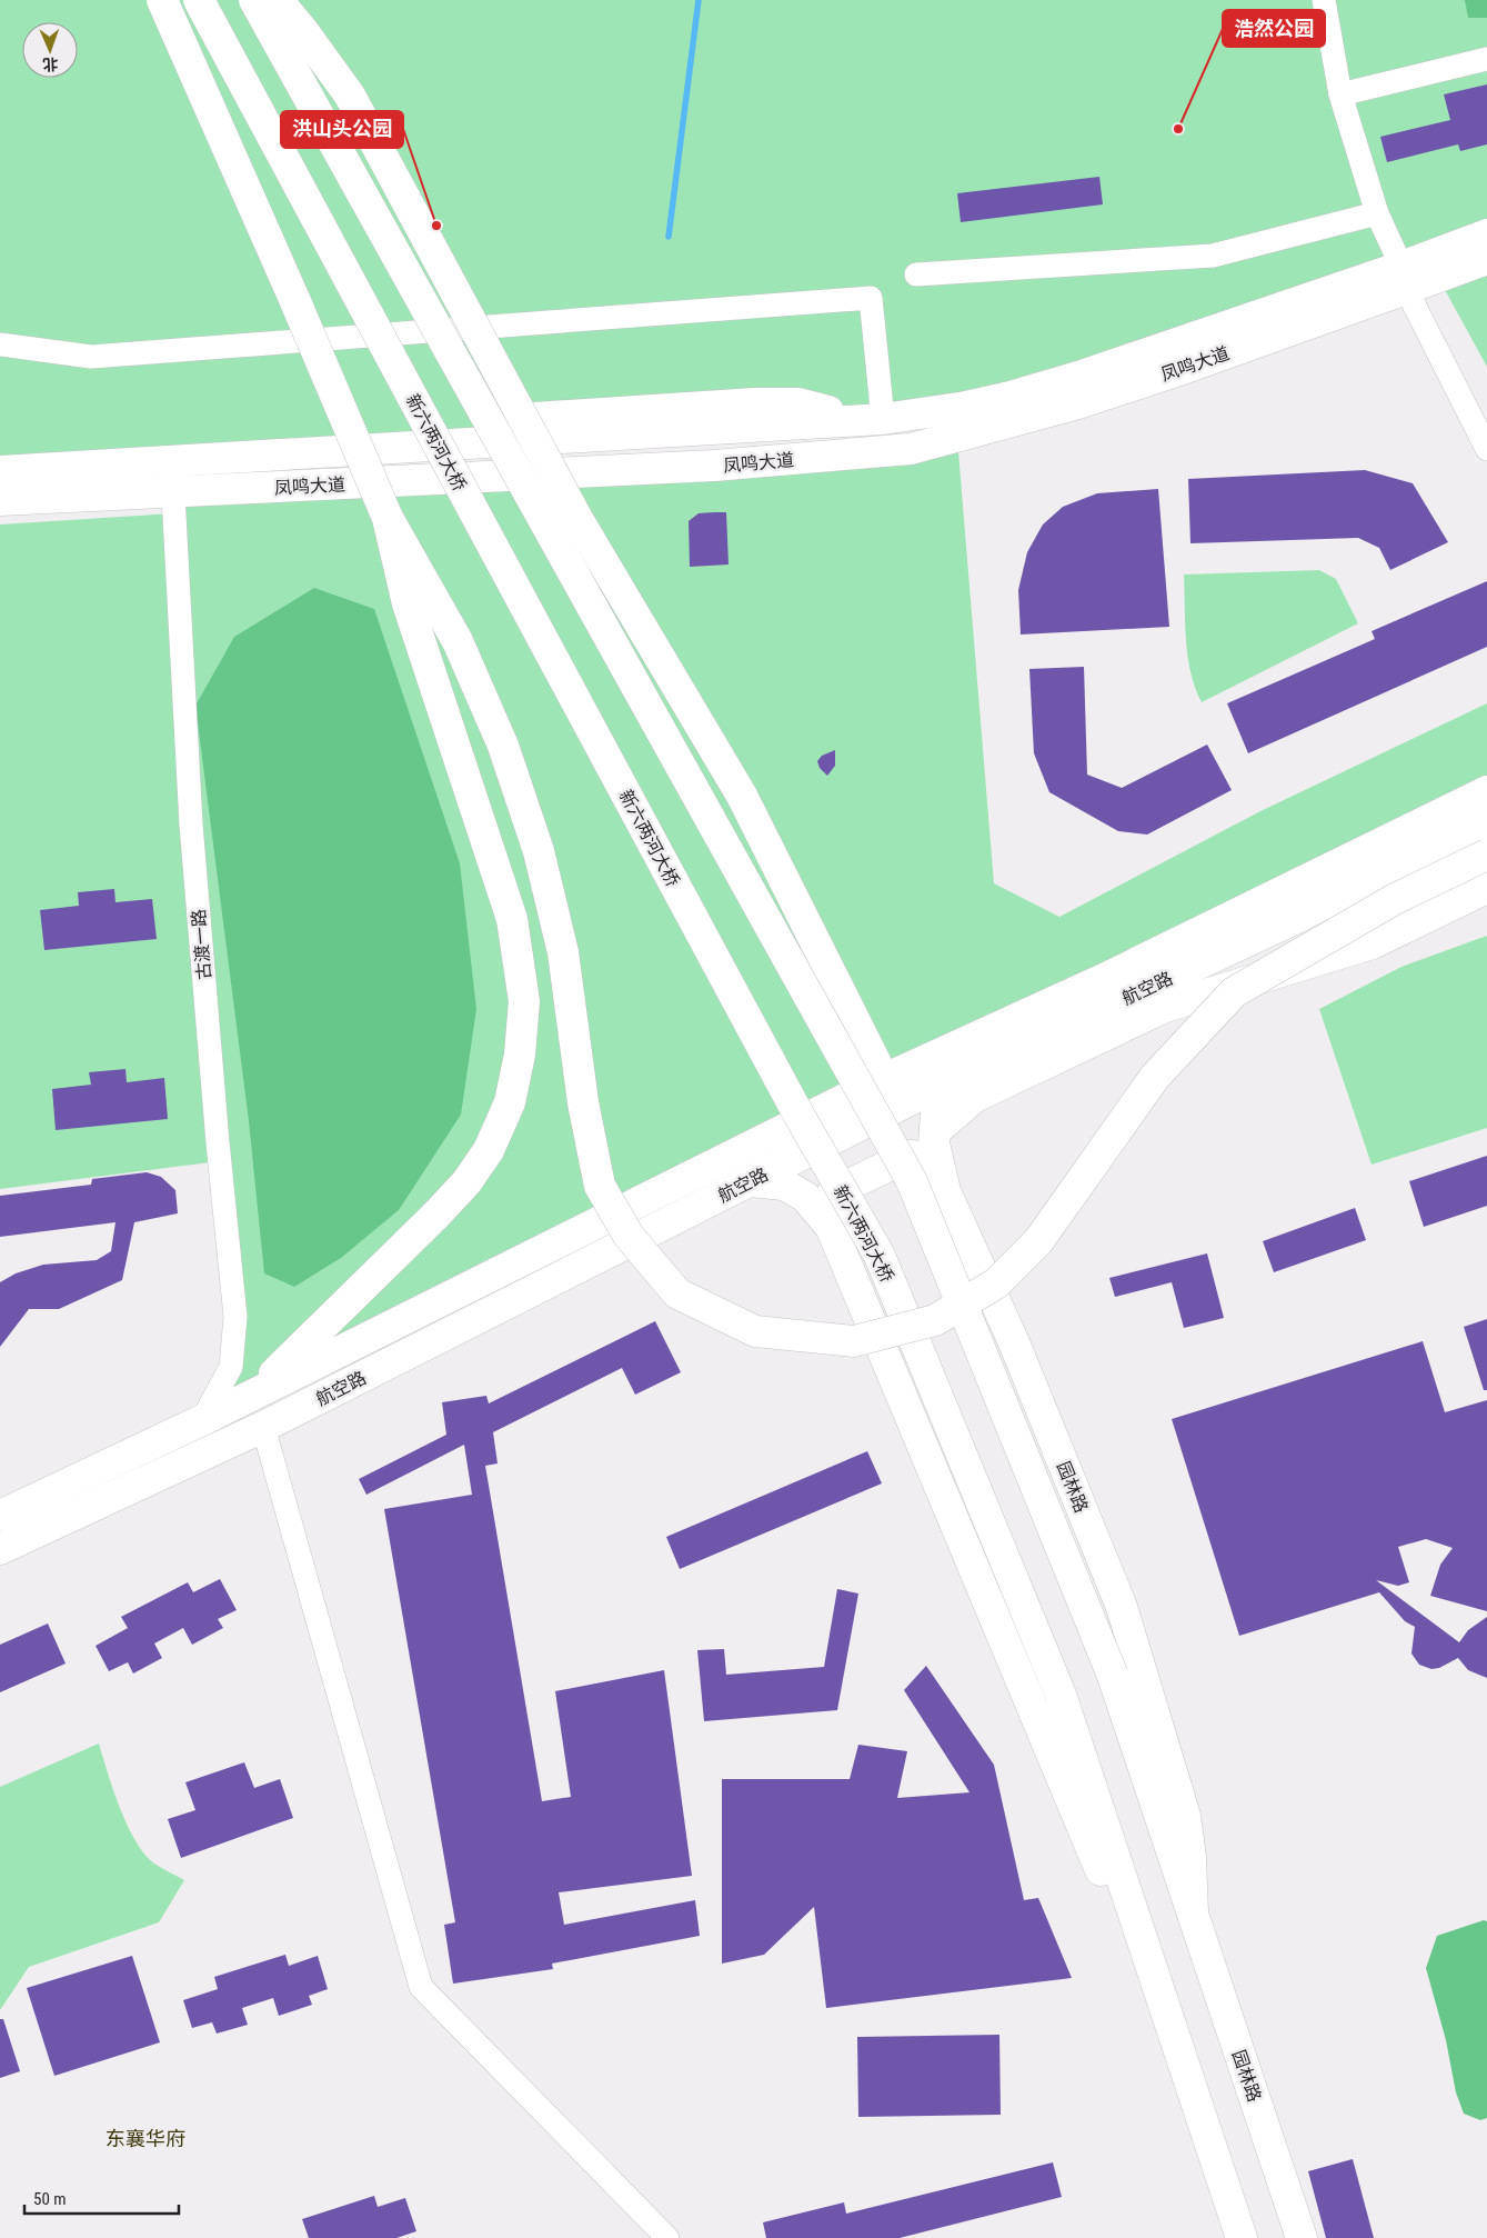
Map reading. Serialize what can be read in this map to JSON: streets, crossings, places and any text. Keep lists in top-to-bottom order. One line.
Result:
{"streets":{"main road":["凤鸣大道","新六两河大桥","航空路","园林路"],"street":["古渡一路"]},"crossings":[["凤鸣大道","古渡一路"],["古渡一路","航空路"],["航空路","园林路"]],"districts":["东襄华府"],"places":["浩然公园","洪山头公园"],"scale_bar":"50 m","north":"bottom"}
